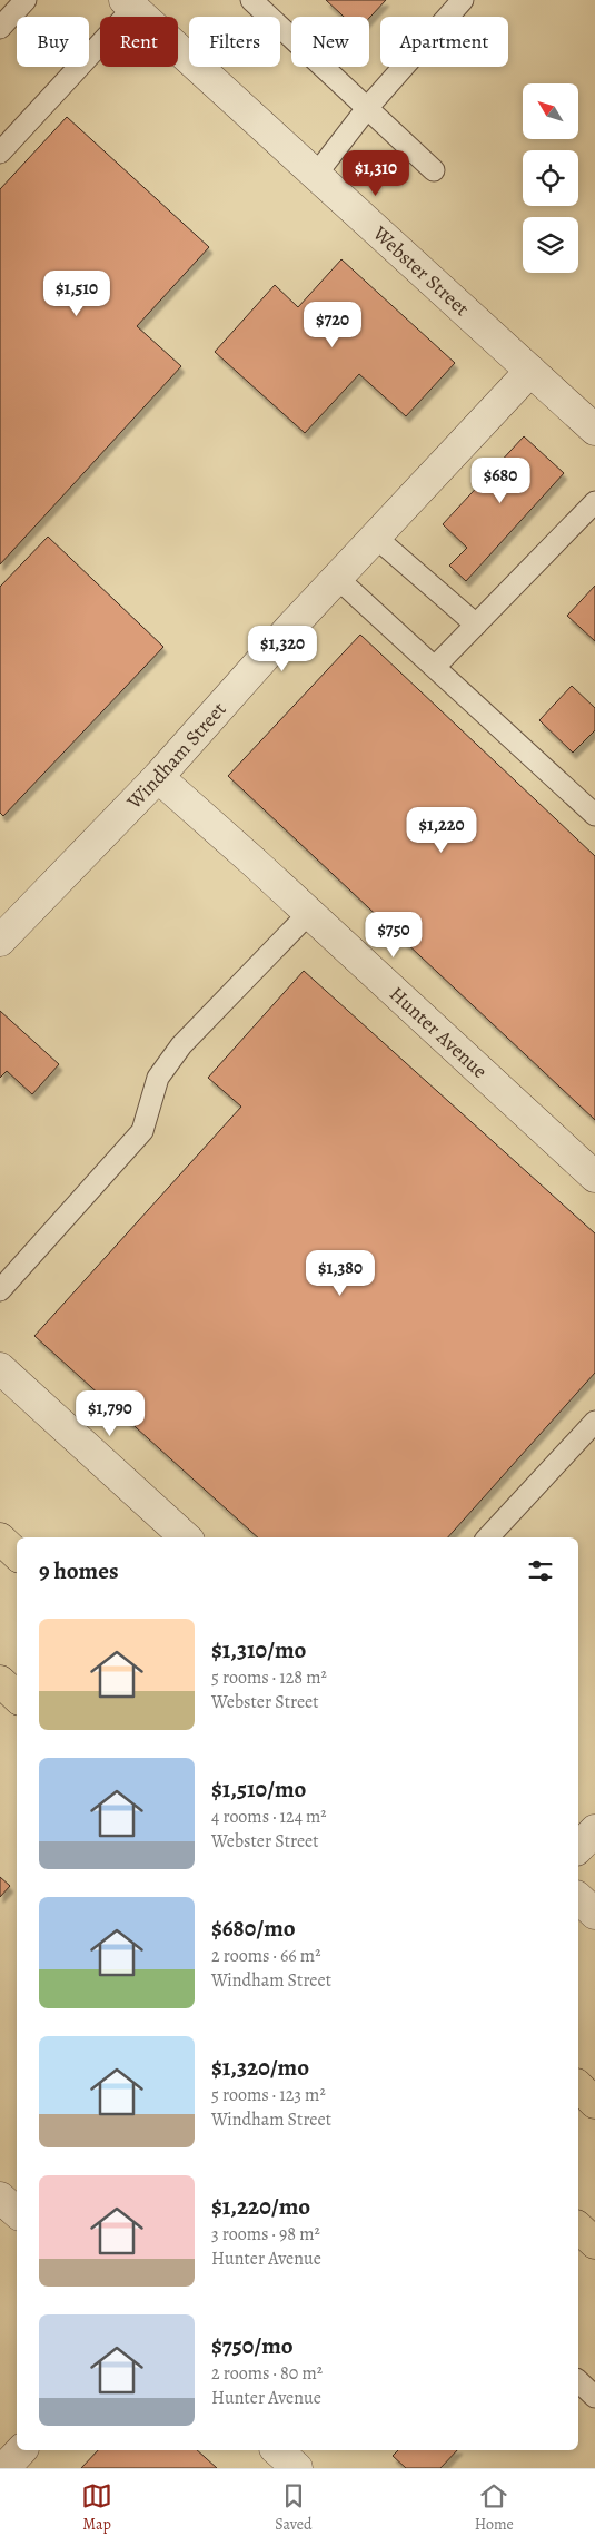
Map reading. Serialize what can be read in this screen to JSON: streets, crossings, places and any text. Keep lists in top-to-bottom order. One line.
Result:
{"streets":{"street":["Webster Street","Windham Street","Hunter Avenue"]},"crossings":[["Webster Street","Windham Street"],["Windham Street","Hunter Avenue"]],"north":"top left","page":{"chip":["Buy","Rent","Filters","New","Apartment"],"price":["$1,310","$1,510","$720","$680","$1,320","$1,220","$750","$1,380","$1,790"],"heading":"9 homes","list":[{"name":"$1,310/mo","note":"5 rooms · 128 m² · Webster Street"},{"name":"$1,510/mo","note":"4 rooms · 124 m² · Webster Street"},{"name":"$680/mo","note":"2 rooms · 66 m² · Windham Street"},{"name":"$1,320/mo","note":"5 rooms · 123 m² · Windham Street"},{"name":"$1,220/mo","note":"3 rooms · 98 m² · Hunter Avenue"},{"name":"$750/mo","note":"2 rooms · 80 m² · Hunter Avenue"}],"tabs":["Map","Saved","Home"]}}
